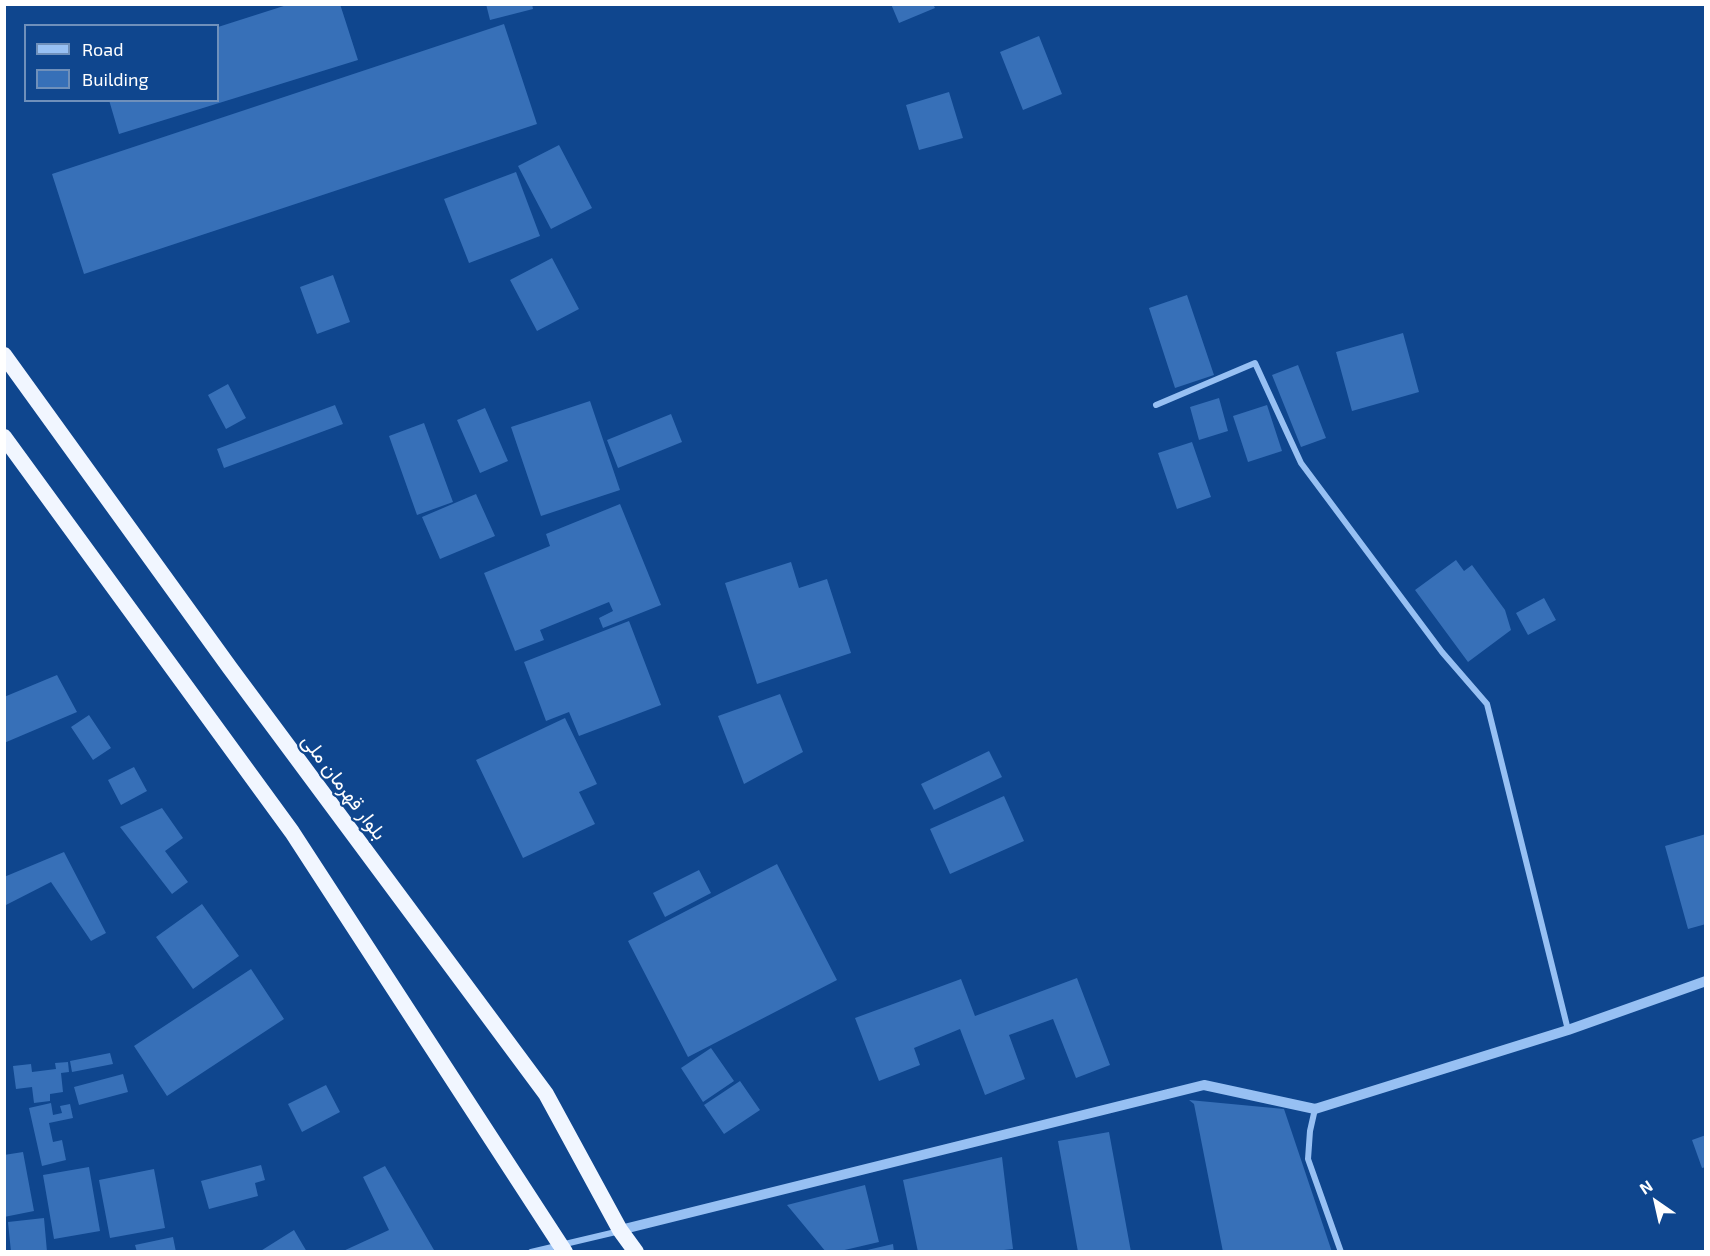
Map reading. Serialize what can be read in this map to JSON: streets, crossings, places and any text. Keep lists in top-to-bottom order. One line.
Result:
{"streets":{"highway":["بلوار قهرمان ملی"]},"legend":["Road","Building"],"north":"top left"}
